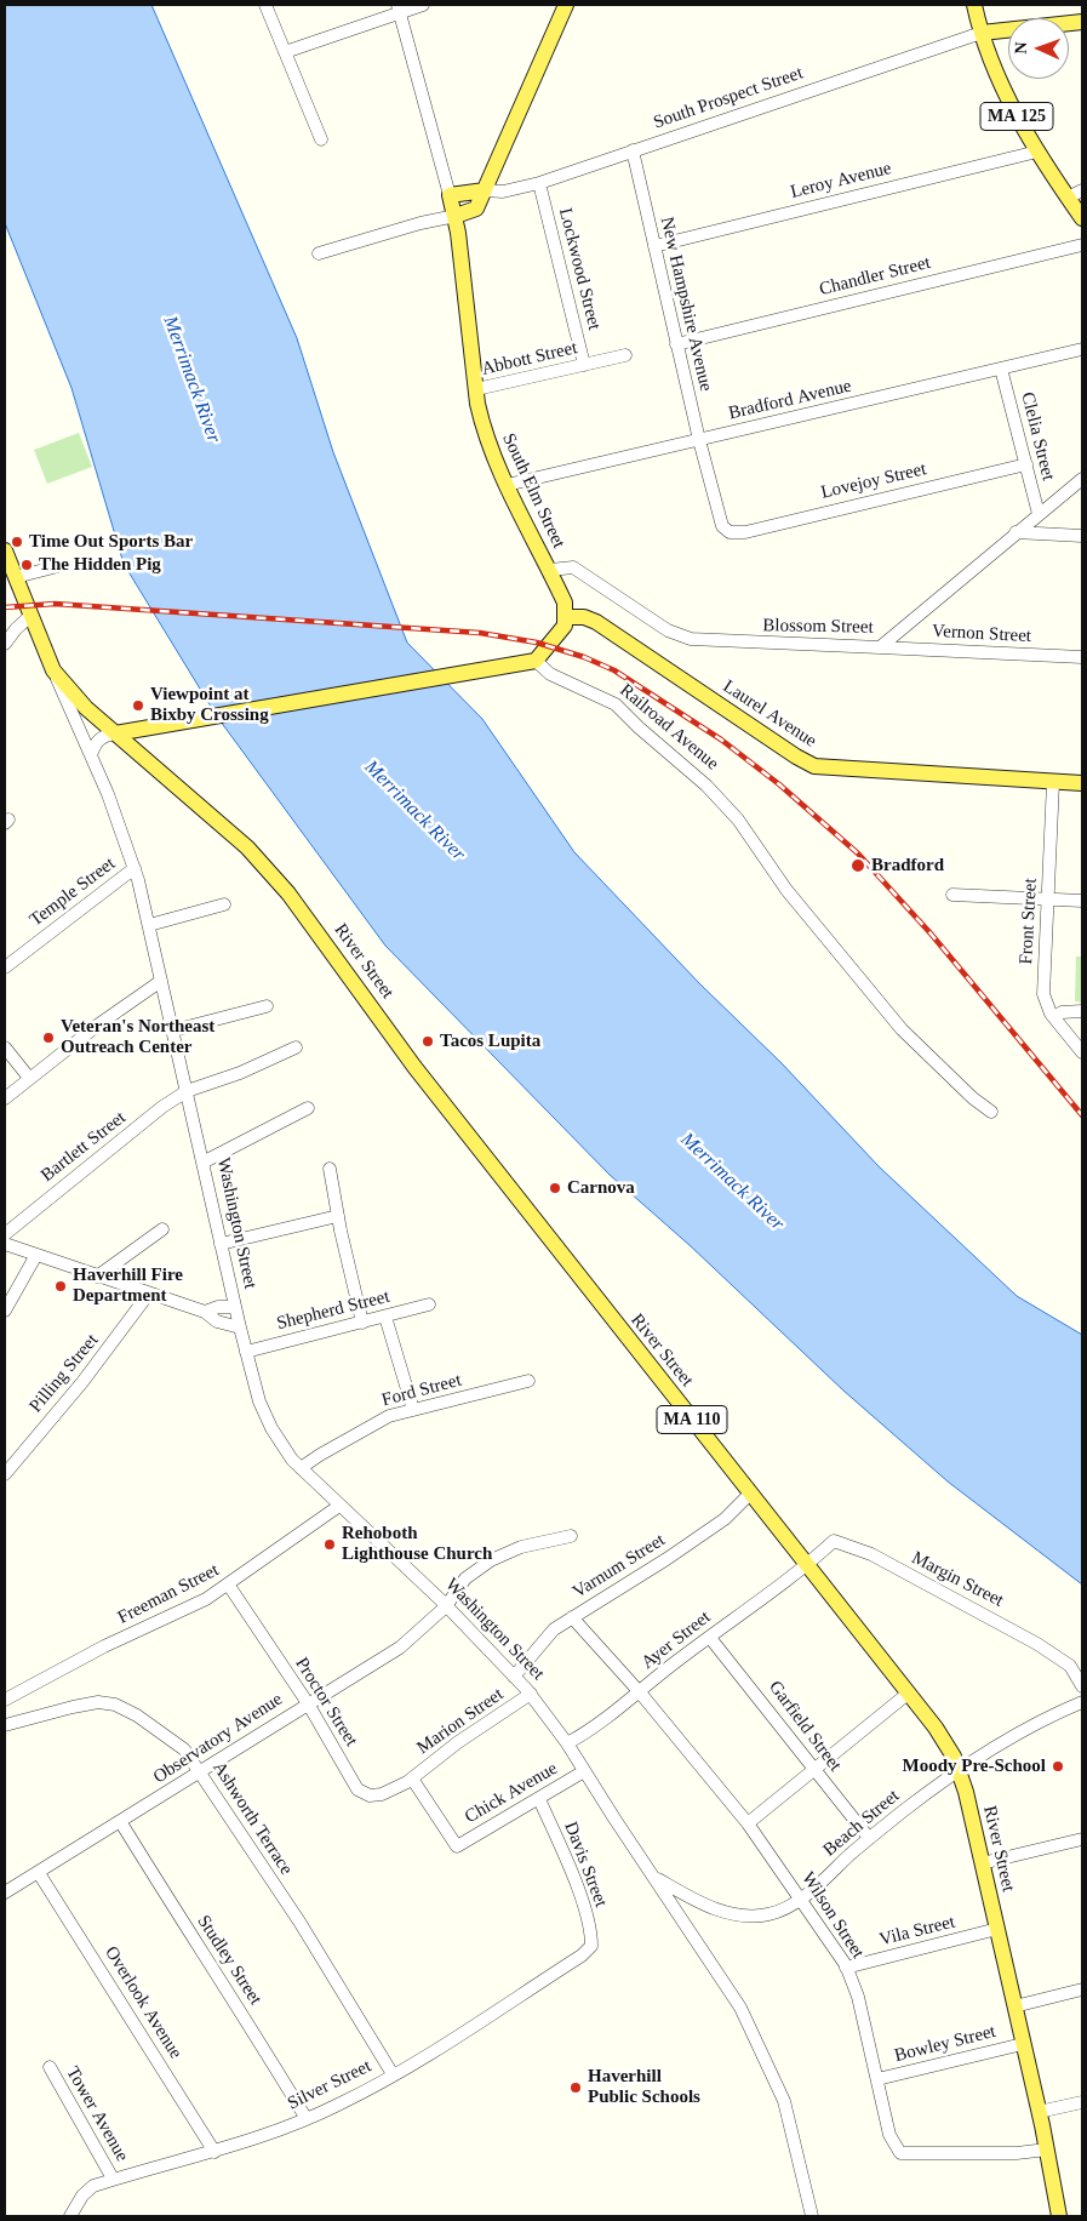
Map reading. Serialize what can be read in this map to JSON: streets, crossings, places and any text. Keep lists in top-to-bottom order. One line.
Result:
{"streets":{"main road":["MA 125","South Elm Street","Laurel Avenue","River Street","Washington Street","MA 110"],"street":["South Prospect Street","Leroy Avenue","Lockwood Street","Chandler Street","New Hampshire Avenue","Abbott Street","Bradford Avenue","Clelia Street","Lovejoy Street","Blossom Street","Vernon Street","Railroad Avenue","Temple Street","Front Street","Bartlett Street","Shepherd Street","Pilling Street","Ford Street","Varnum Street","Margin Street","Freeman Street","Ayer Street","Proctor Street","Marion Street","Garfield Street","Observatory Avenue","Chick Avenue","Ashworth Terrace","Beach Street","Davis Street","Wilson Street","Vila Street","Studley Street","Overlook Avenue","Bowley Street","Silver Street","Tower Avenue"]},"crossings":[["South Prospect Street","MA 125"],["South Prospect Street","Lockwood Street"],["South Prospect Street","New Hampshire Avenue"],["MA 125","Leroy Avenue"],["Leroy Avenue","New Hampshire Avenue"],["Lockwood Street","Abbott Street"],["Chandler Street","New Hampshire Avenue"],["New Hampshire Avenue","Bradford Avenue"],["New Hampshire Avenue","Lovejoy Street"],["Abbott Street","South Elm Street"],["Bradford Avenue","Clelia Street"],["Bradford Avenue","South Elm Street"],["Clelia Street","Lovejoy Street"],["Clelia Street","Blossom Street"],["South Elm Street","Blossom Street"],["South Elm Street","Laurel Avenue"],["Blossom Street","Vernon Street"],["Laurel Avenue","Front Street"],["Temple Street","Washington Street"],["River Street","Washington Street"],["River Street","Varnum Street"],["River Street","Margin Street"],["River Street","Ayer Street"],["River Street","Beach Street"],["River Street","Wilson Street"],["River Street","Vila Street"],["River Street","Bowley Street"],["Bartlett Street","Washington Street"],["Washington Street","Shepherd Street"],["Washington Street","Ford Street"],["Washington Street","Varnum Street"],["Washington Street","Freeman Street"],["Washington Street","Ayer Street"],["Washington Street","Marion Street"],["Washington Street","Observatory Avenue"],["Washington Street","Chick Avenue"],["Washington Street","Beach Street"],["Varnum Street","Wilson Street"],["Margin Street","Ayer Street"],["Freeman Street","Proctor Street"],["Ayer Street","Garfield Street"],["Ayer Street","Wilson Street"],["Proctor Street","Marion Street"],["Proctor Street","Observatory Avenue"],["Proctor Street","Chick Avenue"],["Marion Street","Chick Avenue"],["Garfield Street","Beach Street"],["Observatory Avenue","Ashworth Terrace"],["Observatory Avenue","Studley Street"],["Observatory Avenue","Overlook Avenue"],["Chick Avenue","Davis Street"],["Ashworth Terrace","Silver Street"],["Beach Street","Wilson Street"],["Davis Street","Silver Street"],["Wilson Street","Vila Street"],["Wilson Street","Bowley Street"],["Studley Street","Silver Street"],["Overlook Avenue","Silver Street"],["Silver Street","Tower Avenue"]],"water":["Merrimack River"],"places":["Time Out Sports Bar","The Hidden Pig","Viewpoint at Bixby Crossing","Bradford","Veteran's Northeast Outreach Center","Tacos Lupita","Carnova","Haverhill Fire Department","Rehoboth Lighthouse Church","Moody Pre-School","Haverhill Public Schools"],"north":"left"}
